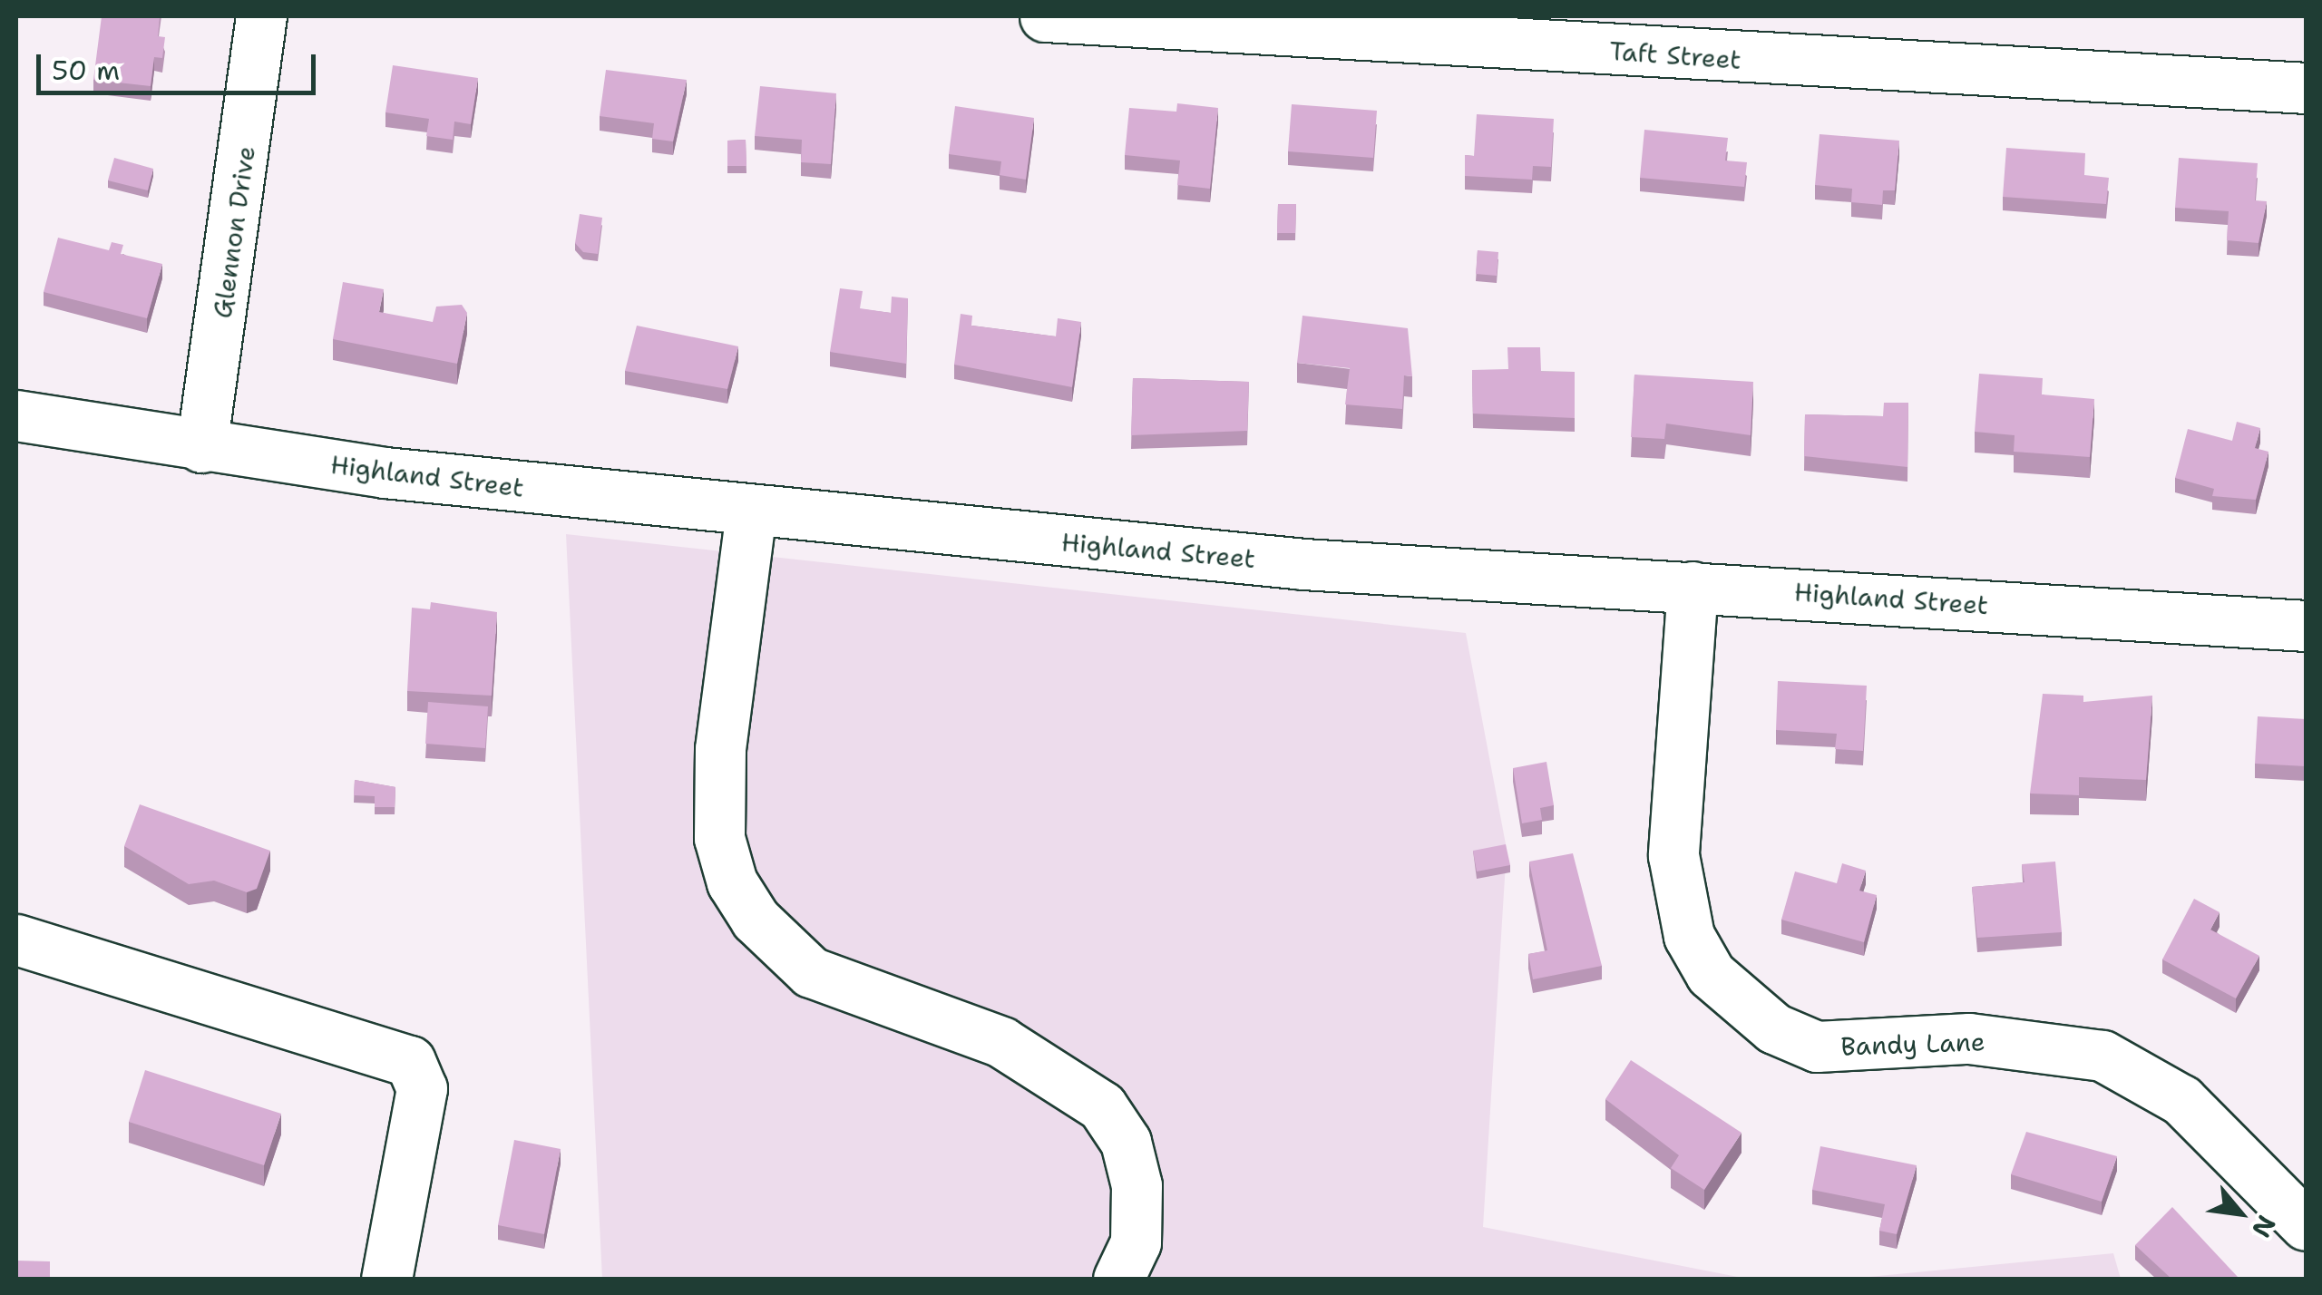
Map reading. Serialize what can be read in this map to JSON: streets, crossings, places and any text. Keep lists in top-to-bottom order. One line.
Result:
{"streets":{"street":["Taft Street","Glennon Drive","Highland Street","Bandy Lane"]},"crossings":[["Glennon Drive","Highland Street"],["Highland Street","Bandy Lane"]],"scale_bar":"50 m","north":"bottom right"}
